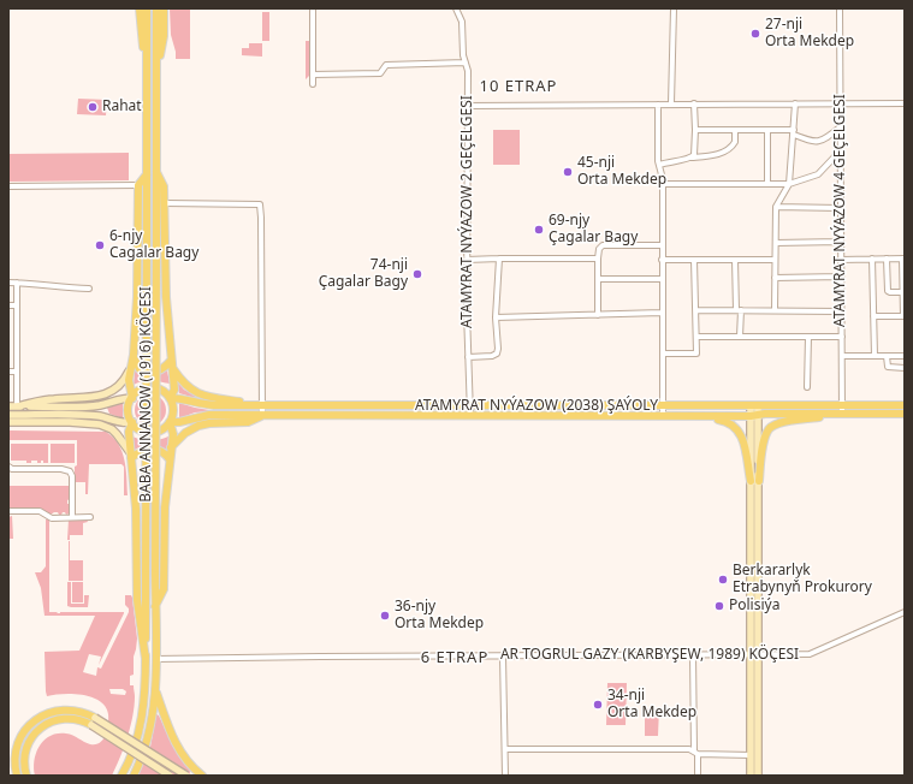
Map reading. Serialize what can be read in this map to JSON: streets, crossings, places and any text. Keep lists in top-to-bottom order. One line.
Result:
{"streets":{"main road":["BABA ANNANOW (1916) KÖÇESI","ATAMYRAT NYÝAZOW (2038) ŞAÝOLY"],"street":["ATAMYRAT NYÝAZOW 4 GEÇELGESI","ATAMYRAT NYÝAZOW 2 GEÇELGESI","AR TOGRUL GAZY (KARBYŞEW, 1989) KÖÇESI"]},"crossings":[["ATAMYRAT NYÝAZOW 4 GEÇELGESI","ATAMYRAT NYÝAZOW (2038) ŞAÝOLY"],["ATAMYRAT NYÝAZOW 2 GEÇELGESI","ATAMYRAT NYÝAZOW (2038) ŞAÝOLY"],["BABA ANNANOW (1916) KÖÇESI","AR TOGRUL GAZY (KARBYŞEW, 1989) KÖÇESI"]],"districts":["10 ETRAP","6 ETRAP"],"places":["27-nji Orta Mekdep","Rahat","45-nji Orta Mekdep","69-njy Çagalar Bagy","6-njy Cagalar Bagy","74-nji Çagalar Bagy","Berkararlyk Etrabynyň Prokurory","Polisiýa","36-njy Orta Mekdep","34-nji Orta Mekdep"]}
